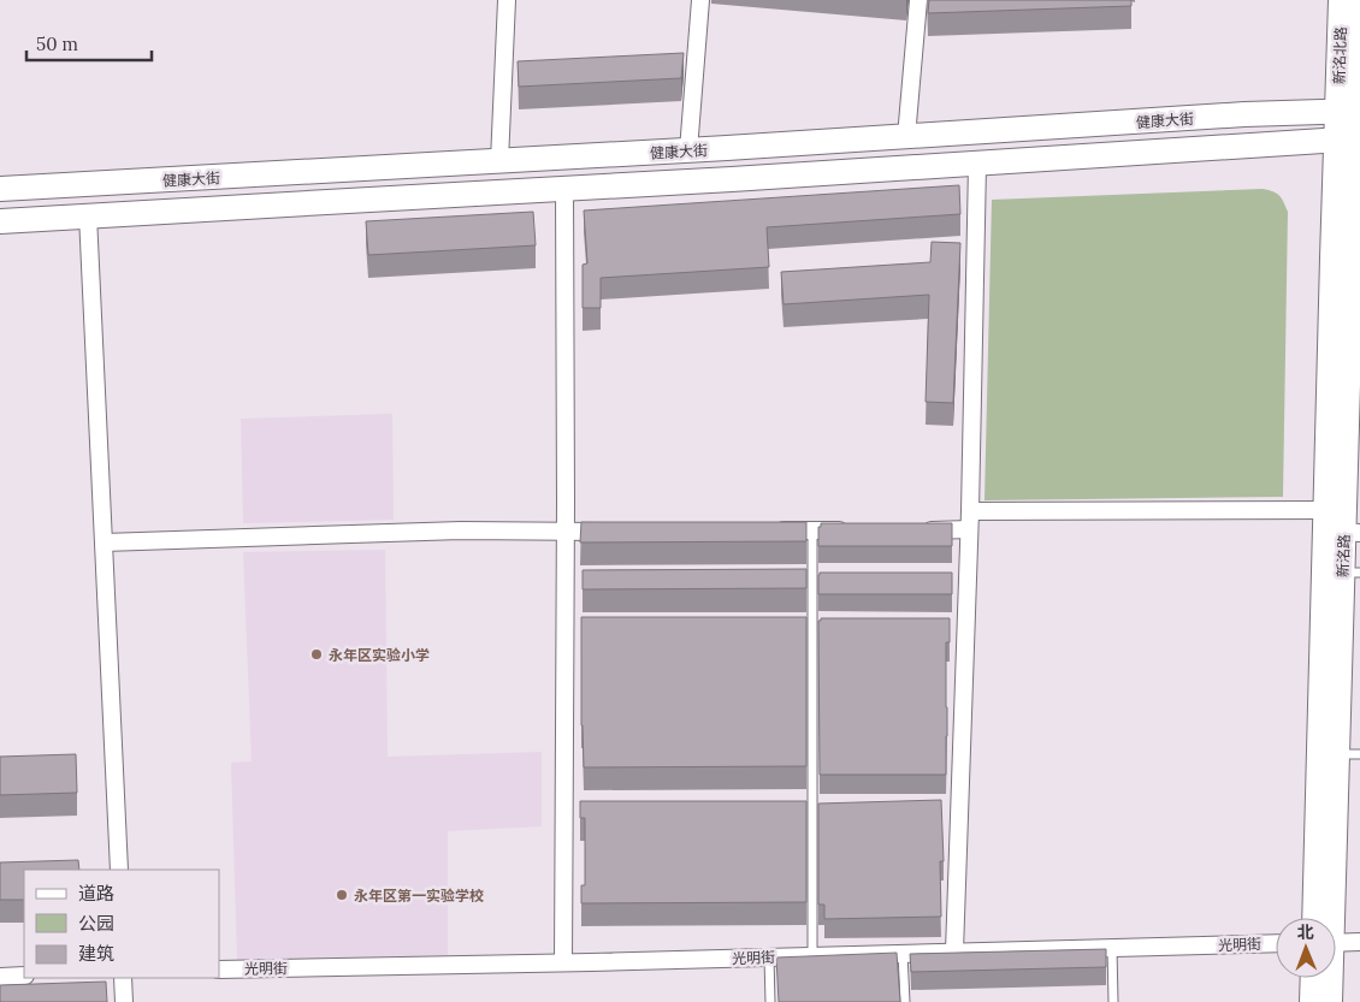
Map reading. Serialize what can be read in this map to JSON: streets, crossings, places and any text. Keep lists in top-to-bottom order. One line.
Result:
{"streets":{"main road":["新洺北路","健康大街","新洺路"],"street":["光明街"]},"crossings":[["新洺北路","健康大街"],["新洺北路","新洺路"],["健康大街","新洺路"]],"places":["永年区实验小学","永年区第一实验学校"],"legend":["道路","公园","建筑"],"scale_bar":"50 m","north":"top"}
